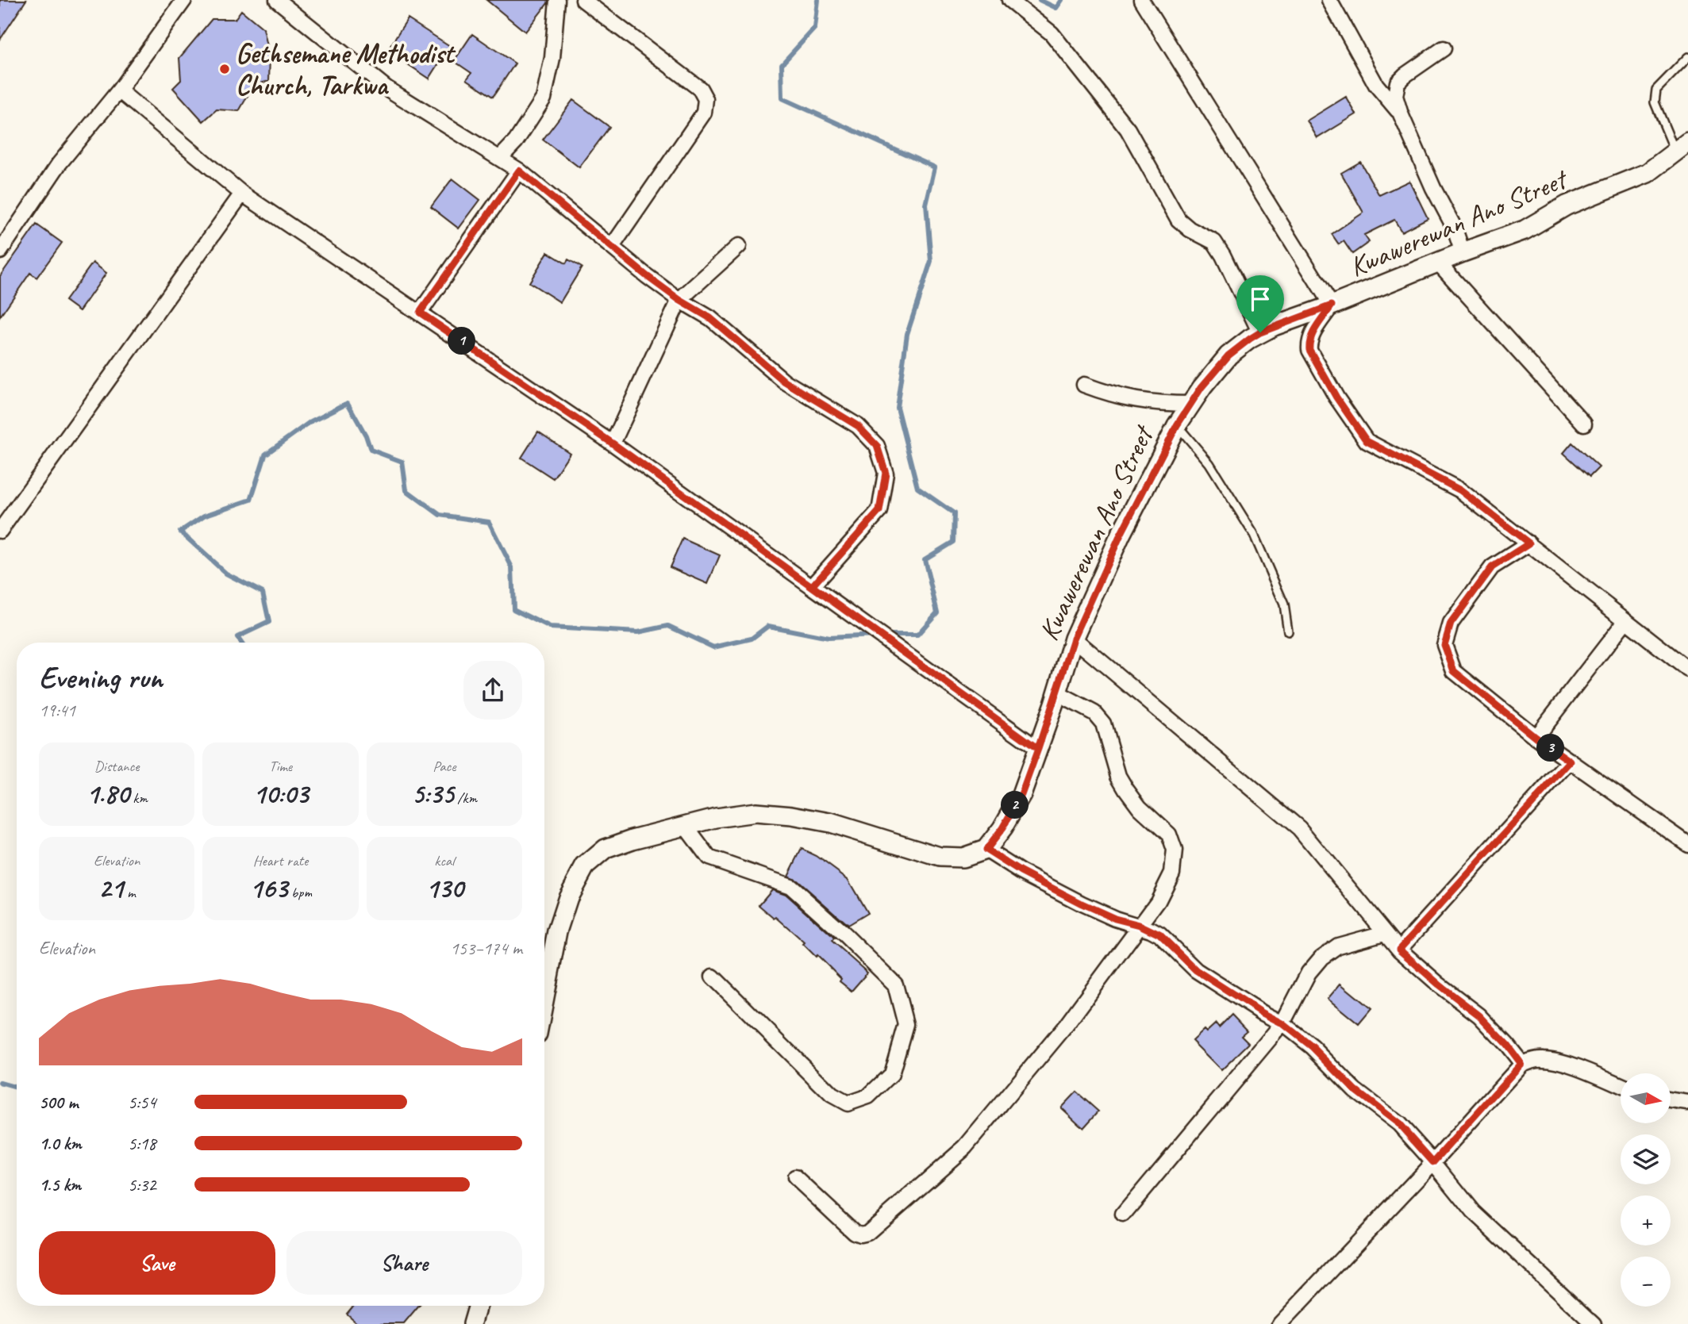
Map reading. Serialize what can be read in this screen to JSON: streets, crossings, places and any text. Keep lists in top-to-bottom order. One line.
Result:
{"streets":{"street":["Kwawerewan Ano Street"]},"places":["Gethsemane Methodist Church, Tarkwa"],"north":"right","page":{"pins":["1","3","2"],"heading":["Evening run","19:41"],"stats":[["Distance","1.80 km"],["Time","10:03"],["Pace","5:35 /km"],["Elevation","21 m"],["Heart rate","163 bpm"],["kcal","130"]],"chart":["Elevation","153–174 m"],"map_buttons":["+","−"],"list":[{"name":"500 m","note":"5:54"},{"name":"1.0 km","note":"5:18"},{"name":"1.5 km","note":"5:32"}],"buttons":["Save","Share"]}}
